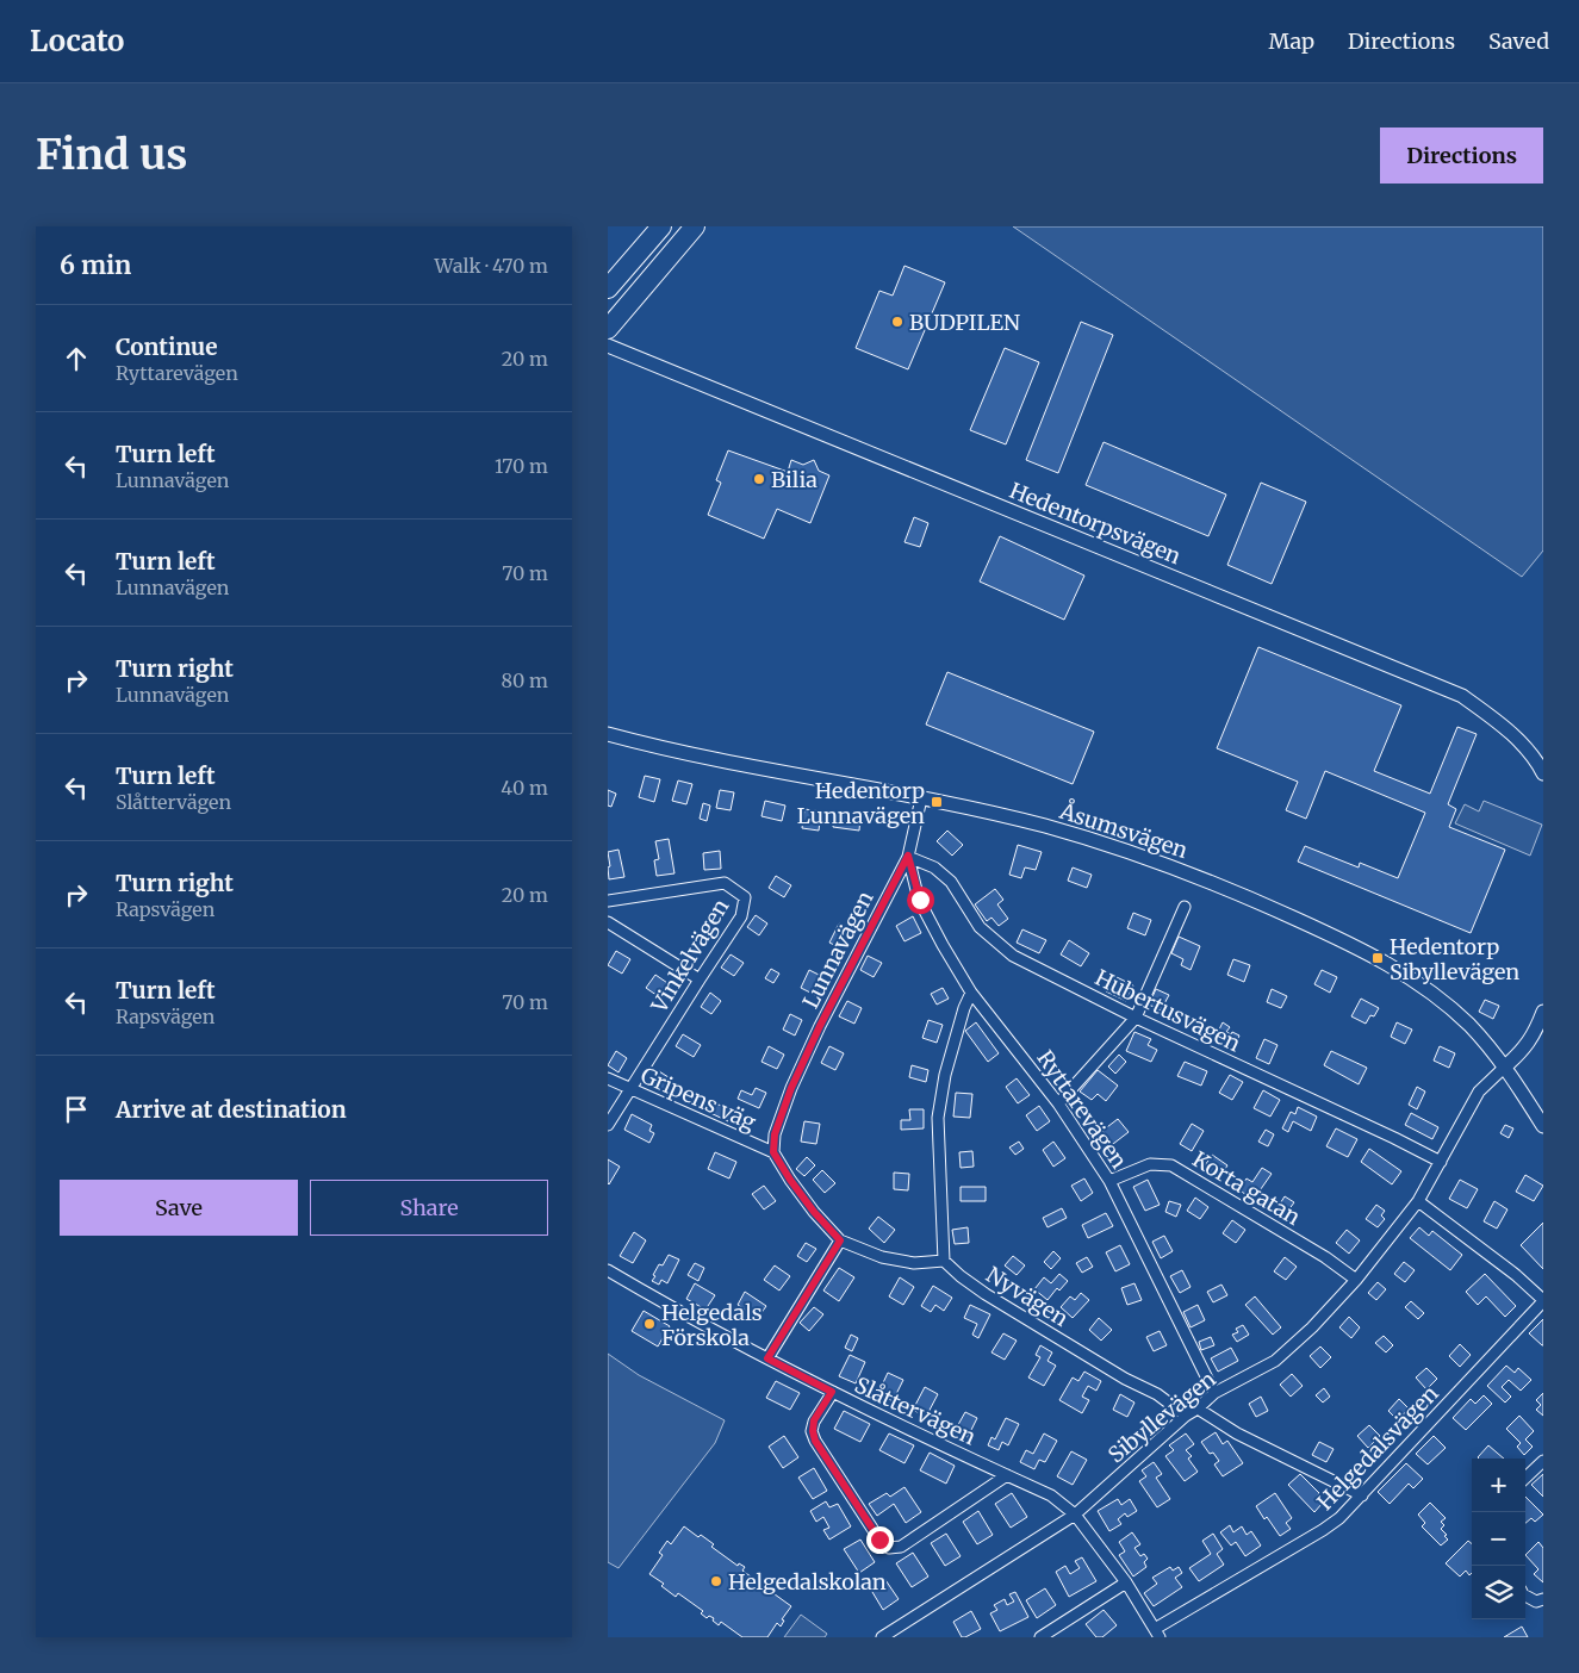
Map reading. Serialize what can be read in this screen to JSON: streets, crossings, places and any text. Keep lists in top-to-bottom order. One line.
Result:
{"streets":{"street":["Hedentorpsvägen","Åsumsvägen","Lunnavägen","Vinkelvägen","Hubertusvägen","Gripens väg","Ryttarevägen","Korta gatan","Nyvägen","Slåttervägen","Sibyllevägen","Helgedalsvägen"]},"crossings":[["Åsumsvägen","Lunnavägen"],["Åsumsvägen","Sibyllevägen"],["Lunnavägen","Hubertusvägen"],["Lunnavägen","Gripens väg"],["Lunnavägen","Ryttarevägen"],["Vinkelvägen","Gripens väg"],["Hubertusvägen","Ryttarevägen"],["Hubertusvägen","Sibyllevägen"],["Ryttarevägen","Korta gatan"],["Ryttarevägen","Sibyllevägen"],["Korta gatan","Sibyllevägen"],["Nyvägen","Sibyllevägen"],["Slåttervägen","Sibyllevägen"],["Slåttervägen","Helgedalsvägen"]],"places":{"other":["BUDPILEN","Bilia","Helgedals Förskola","Helgedalskolan"],"transit":["Hedentorp Lunnavägen","Hedentorp Sibyllevägen"]},"page":{"header":"Locato","nav":["Map","Directions","Saved"],"buttons":["Directions",["Save","Share"]],"title":"Find us","heading":["6 min","Walk · 470 m"],"list":[["Continue","Ryttarevägen","20 m"],["Turn left","Lunnavägen","170 m"],["Turn left","Lunnavägen","70 m"],["Turn right","Lunnavägen","80 m"],["Turn left","Slåttervägen","40 m"],["Turn right","Rapsvägen","20 m"],["Turn left","Rapsvägen","70 m"],"Arrive at destination"],"map_buttons":["+","−"]}}
